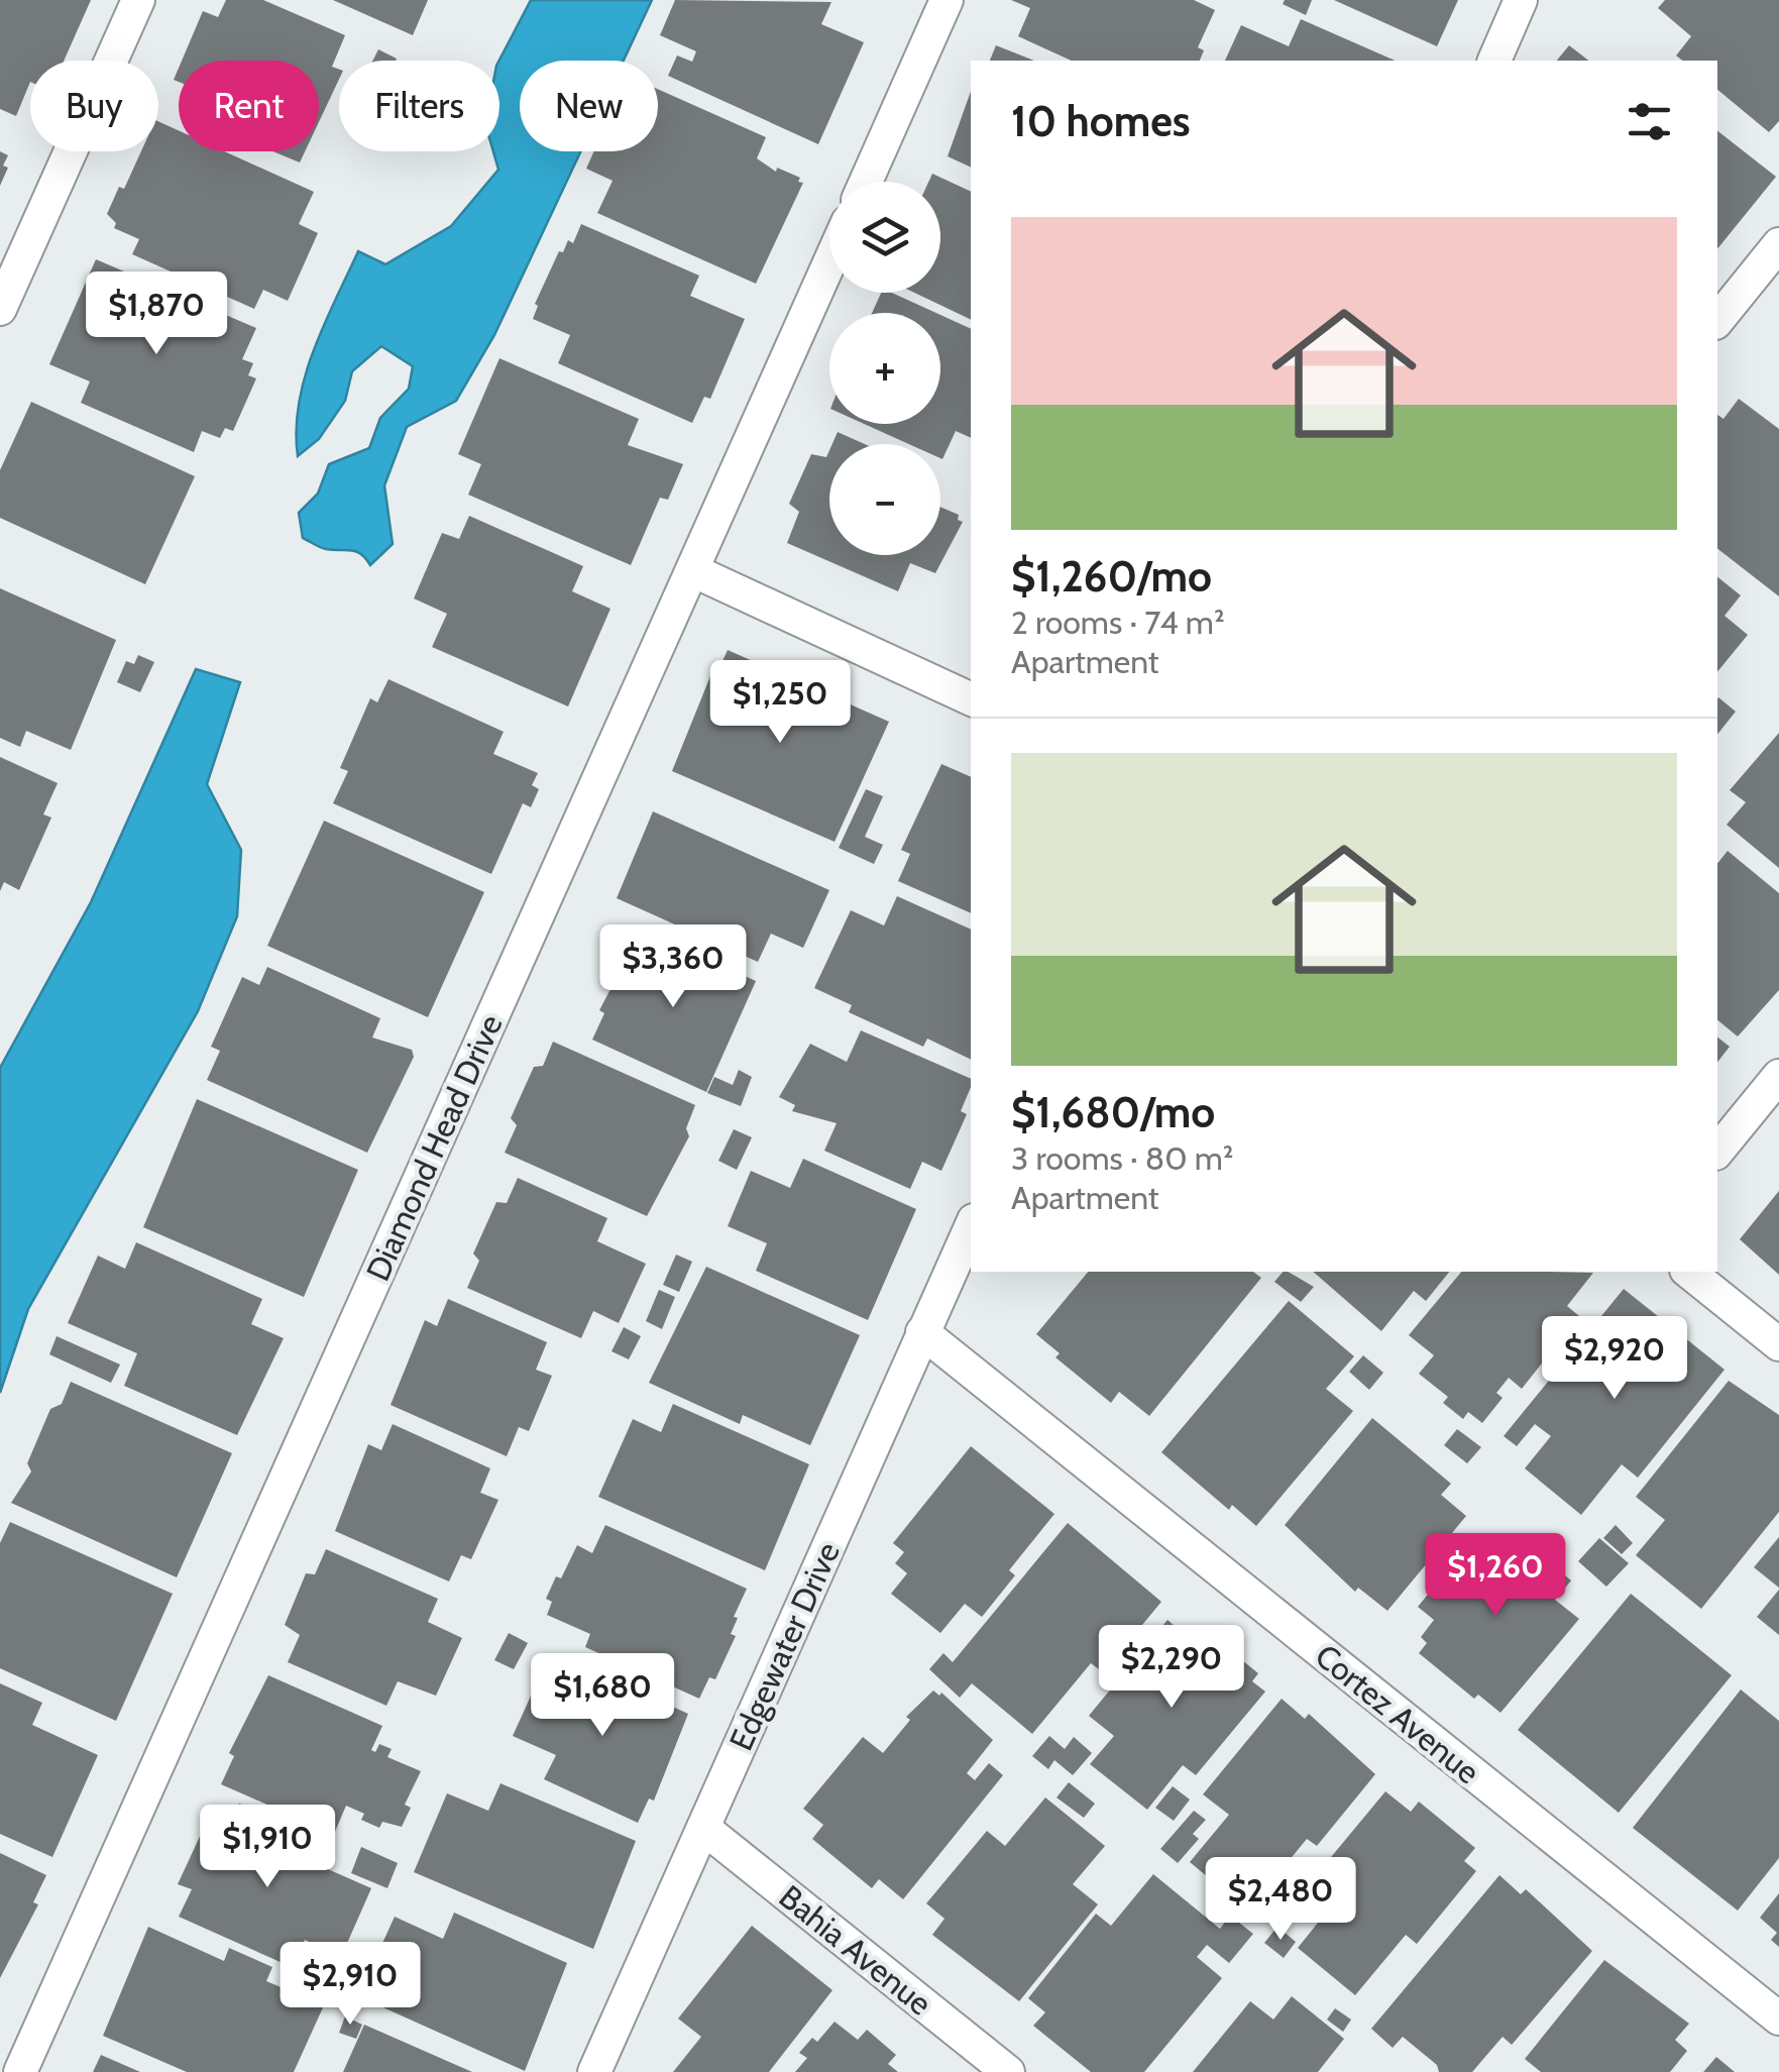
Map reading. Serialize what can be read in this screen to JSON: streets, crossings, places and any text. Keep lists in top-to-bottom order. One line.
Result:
{"streets":{"lane":["Diamond Head Drive","Edgewater Drive","Cortez Avenue","Bahia Avenue"]},"crossings":[["Edgewater Drive","Cortez Avenue"],["Edgewater Drive","Bahia Avenue"]],"page":{"chip":["Buy","Rent","Filters","New"],"heading":"10 homes","map_buttons":["+","−"],"list":[{"name":"$1,260/mo","note":"2 rooms · 74 m² · Apartment"},{"name":"$1,680/mo","note":"3 rooms · 80 m² · Apartment"}],"price":["$1,870","$1,250","$3,360","$2,920","$1,260","$2,290","$1,680","$1,910","$2,480","$2,910"]}}
